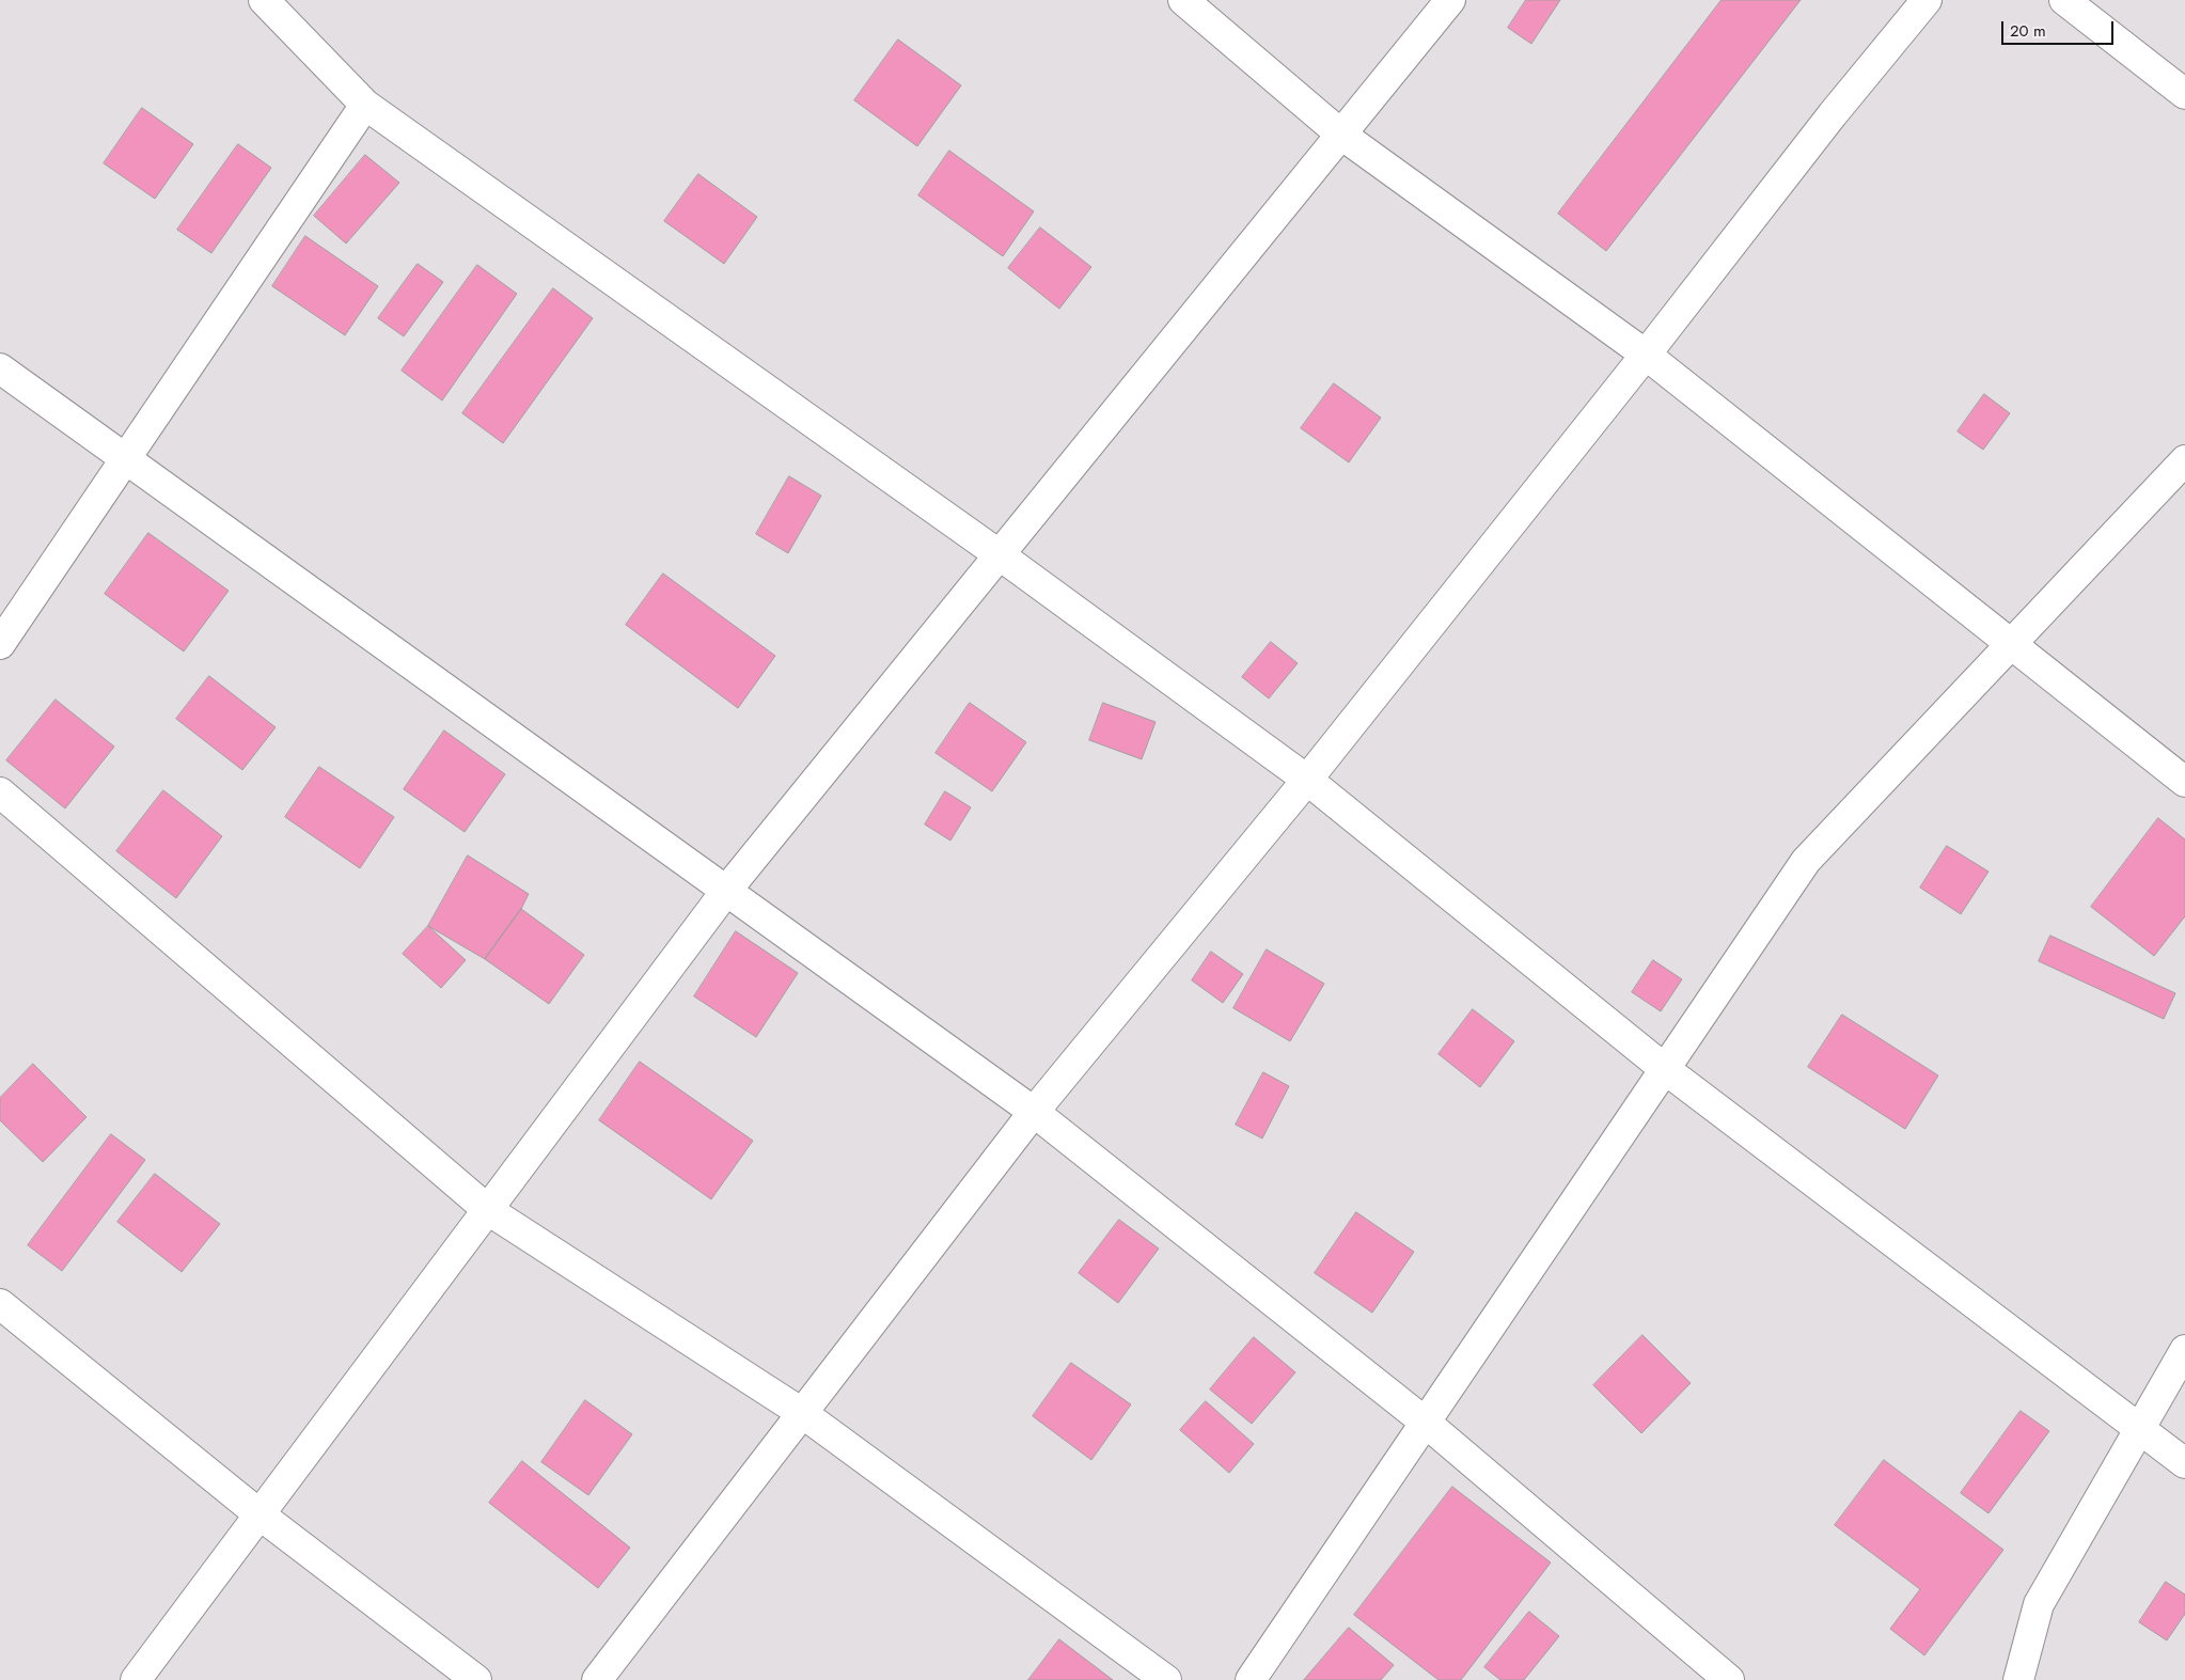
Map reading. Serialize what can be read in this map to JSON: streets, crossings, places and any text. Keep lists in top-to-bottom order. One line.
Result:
{"scale_bar":"20 m"}
